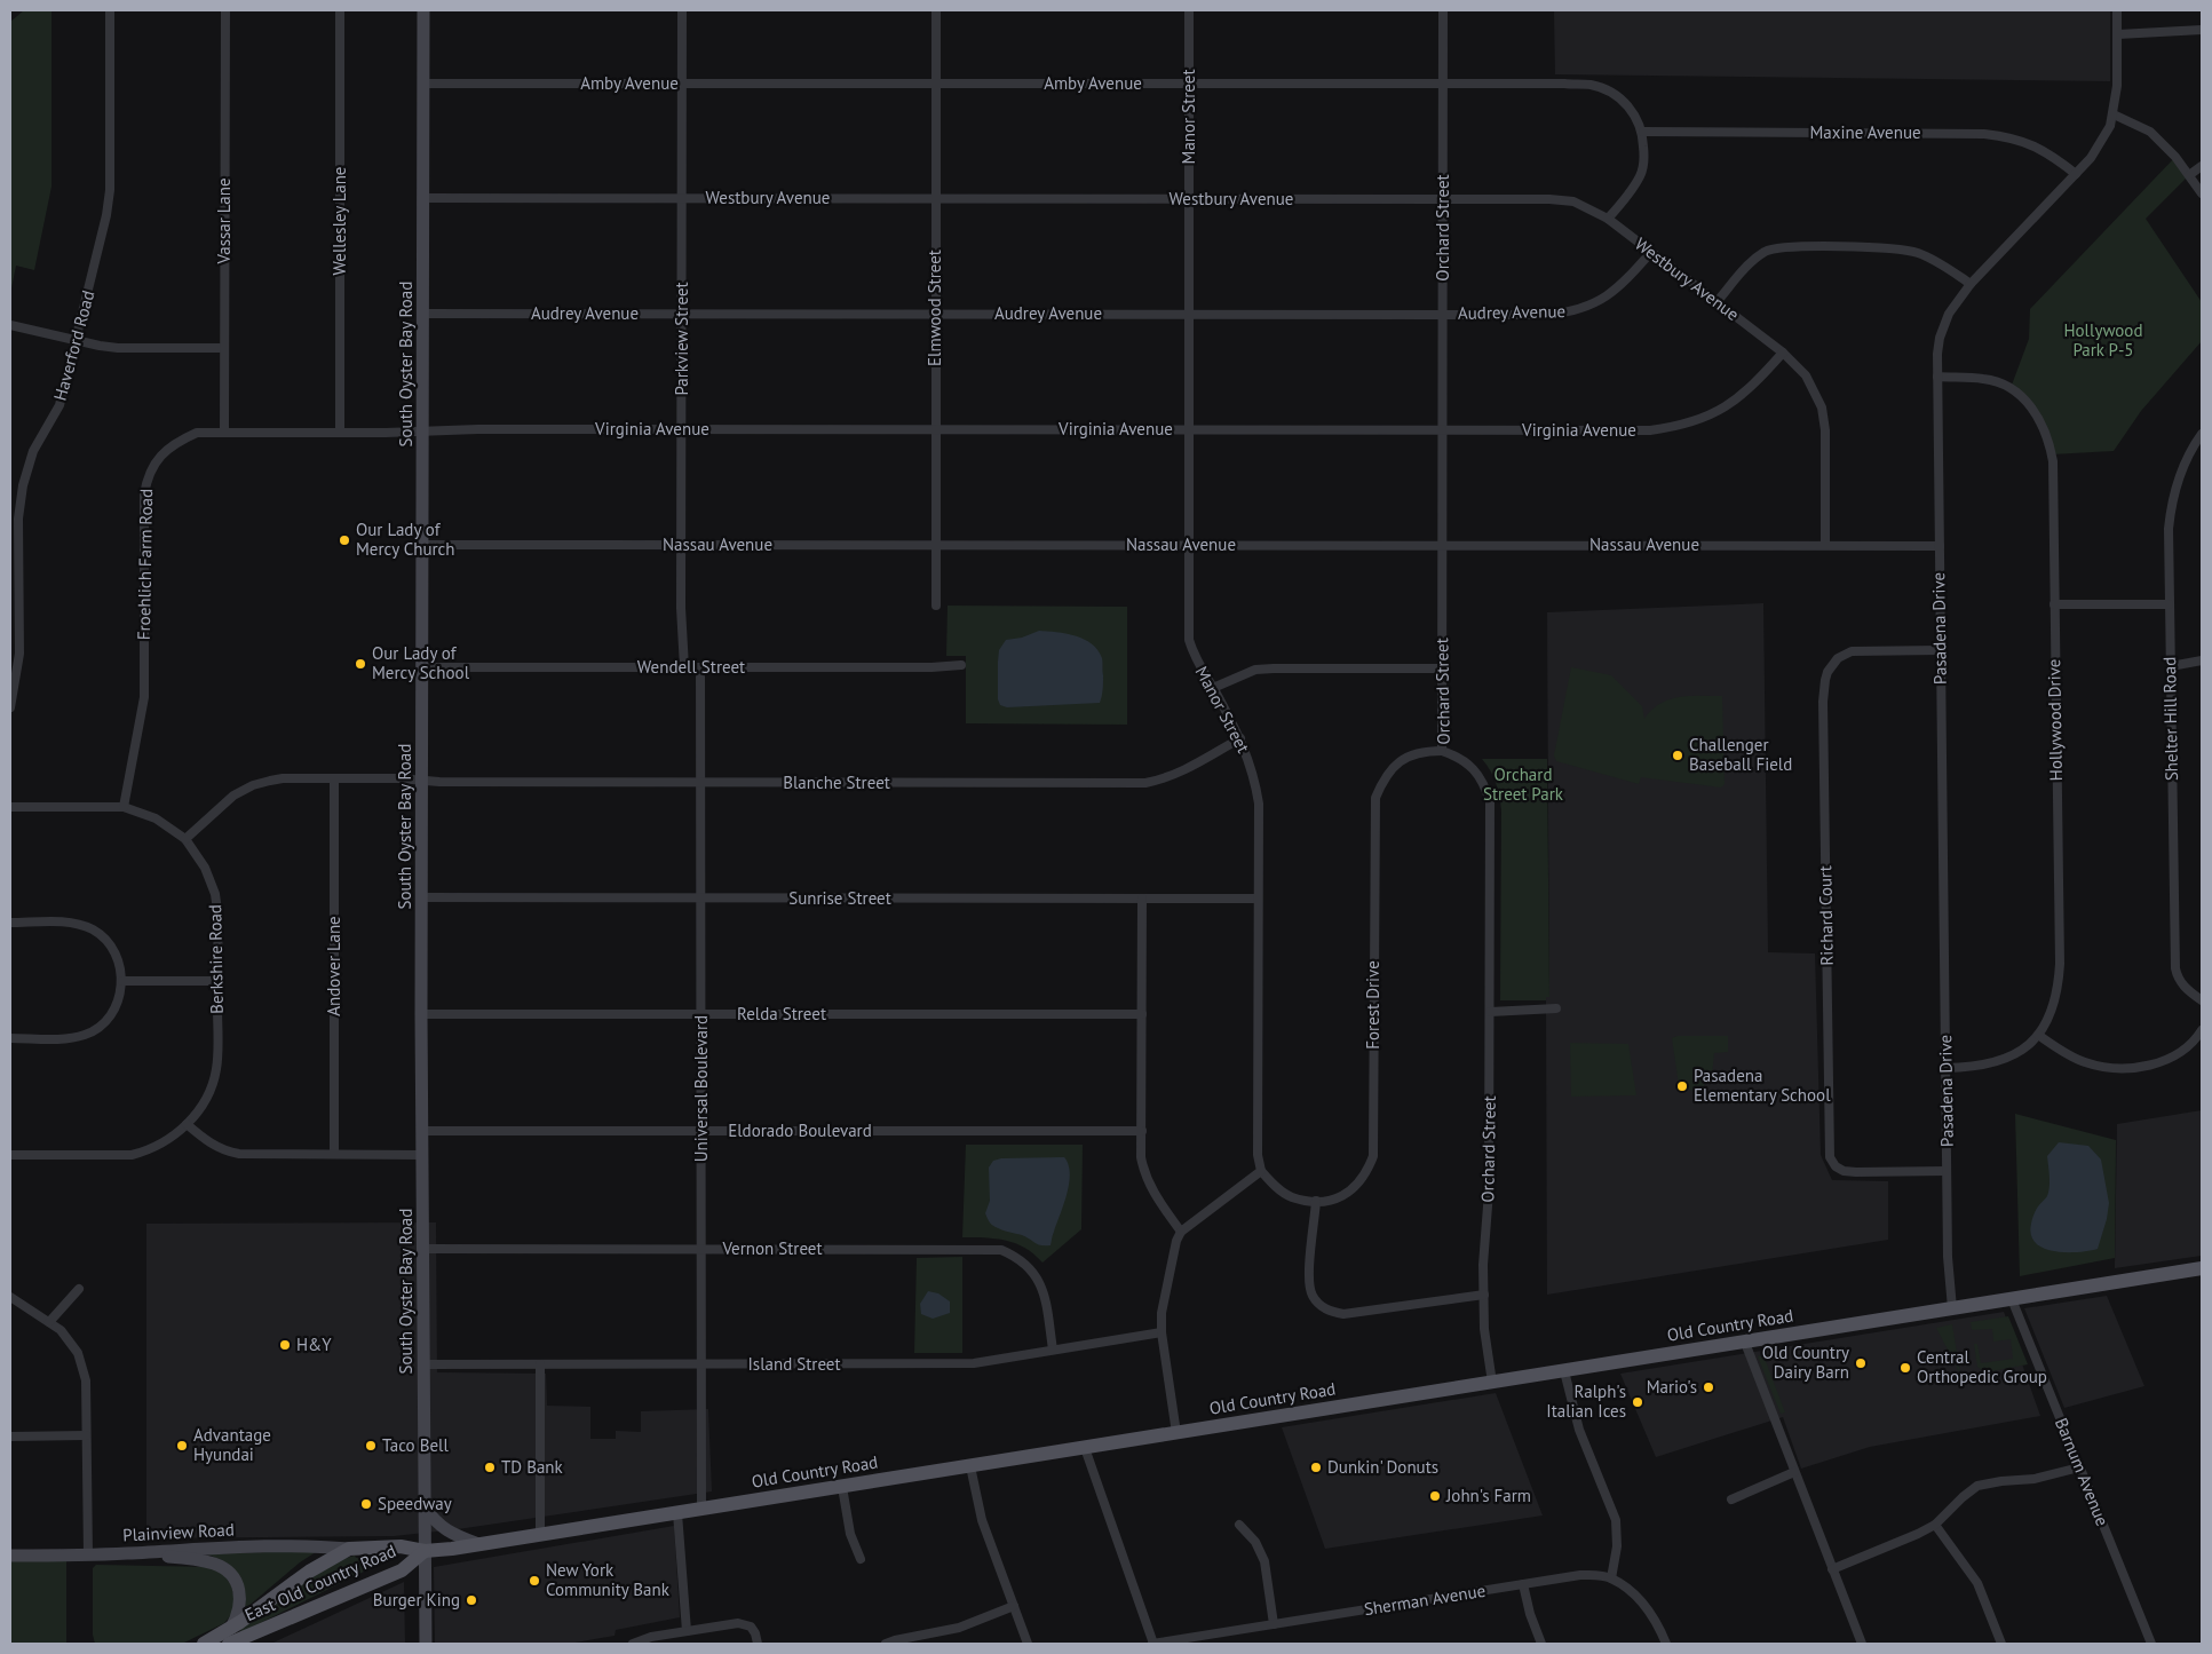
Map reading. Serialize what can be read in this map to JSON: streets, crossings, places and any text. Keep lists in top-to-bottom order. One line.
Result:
{"streets":{"main road":["South Oyster Bay Road","Old Country Road","Plainview Road","East Old Country Road"],"street":["Amby Avenue","Manor Street","Maxine Avenue","Westbury Avenue","Vassar Lane","Wellesley Lane","Orchard Street","Elmwood Street","Audrey Avenue","Parkview Street","Haverford Road","Virginia Avenue","Nassau Avenue","Froehlich Farm Road","Pasadena Drive","Wendell Street","Shelter Hill Road","Hollywood Drive","Blanche Street","Sunrise Street","Richard Court","Berkshire Road","Andover Lane","Forest Drive","Relda Street","Universal Boulevard","Eldorado Boulevard","Vernon Street","Island Street","Barnum Avenue","Sherman Avenue"]},"crossings":[["Amby Avenue","Manor Street"],["Amby Avenue","Maxine Avenue"],["Amby Avenue","Westbury Avenue"],["Amby Avenue","Orchard Street"],["Amby Avenue","Elmwood Street"],["Amby Avenue","Parkview Street"],["Amby Avenue","South Oyster Bay Road"],["Manor Street","Westbury Avenue"],["Manor Street","Audrey Avenue"],["Manor Street","Virginia Avenue"],["Manor Street","Nassau Avenue"],["Manor Street","Blanche Street"],["Manor Street","Sunrise Street"],["Manor Street","Forest Drive"],["Maxine Avenue","Pasadena Drive"],["Westbury Avenue","Orchard Street"],["Westbury Avenue","Elmwood Street"],["Westbury Avenue","Audrey Avenue"],["Westbury Avenue","Parkview Street"],["Westbury Avenue","South Oyster Bay Road"],["Westbury Avenue","Virginia Avenue"],["Westbury Avenue","Nassau Avenue"],["Vassar Lane","Froehlich Farm Road"],["Wellesley Lane","Froehlich Farm Road"],["Orchard Street","Audrey Avenue"],["Orchard Street","Virginia Avenue"],["Orchard Street","Nassau Avenue"],["Orchard Street","Forest Drive"],["Orchard Street","Old Country Road"],["Elmwood Street","Audrey Avenue"],["Elmwood Street","Virginia Avenue"],["Elmwood Street","Nassau Avenue"],["Audrey Avenue","Parkview Street"],["Audrey Avenue","South Oyster Bay Road"],["Parkview Street","Virginia Avenue"],["Parkview Street","Nassau Avenue"],["Parkview Street","Wendell Street"],["South Oyster Bay Road","Virginia Avenue"],["South Oyster Bay Road","Nassau Avenue"],["South Oyster Bay Road","Froehlich Farm Road"],["South Oyster Bay Road","Wendell Street"],["South Oyster Bay Road","Blanche Street"],["South Oyster Bay Road","Sunrise Street"],["South Oyster Bay Road","Relda Street"],["South Oyster Bay Road","Eldorado Boulevard"],["South Oyster Bay Road","Vernon Street"],["South Oyster Bay Road","Old Country Road"],["South Oyster Bay Road","Island Street"],["South Oyster Bay Road","East Old Country Road"],["Virginia Avenue","Froehlich Farm Road"],["Nassau Avenue","Pasadena Drive"],["Froehlich Farm Road","Berkshire Road"],["Pasadena Drive","Hollywood Drive"],["Pasadena Drive","Richard Court"],["Pasadena Drive","Old Country Road"],["Wendell Street","Universal Boulevard"],["Blanche Street","Berkshire Road"],["Blanche Street","Andover Lane"],["Blanche Street","Universal Boulevard"],["Sunrise Street","Universal Boulevard"],["Relda Street","Universal Boulevard"],["Universal Boulevard","Eldorado Boulevard"],["Universal Boulevard","Vernon Street"],["Universal Boulevard","Old Country Road"],["Universal Boulevard","Island Street"],["Vernon Street","Island Street"],["Old Country Road","Barnum Avenue"],["Old Country Road","Plainview Road"],["Old Country Road","East Old Country Road"],["Plainview Road","East Old Country Road"]],"parks":["Hollywood Park P-5","Orchard Street Park"],"places":["Our Lady of Mercy Church","Our Lady of Mercy School","Challenger Baseball Field","Pasadena Elementary School","H&Y","Old Country Dairy Barn","Central Orthopedic Group","Mario's","Ralph's Italian Ices","Advantage Hyundai","Taco Bell","TD Bank","Dunkin' Donuts","John's Farm","Speedway","New York Community Bank","Burger King"]}
